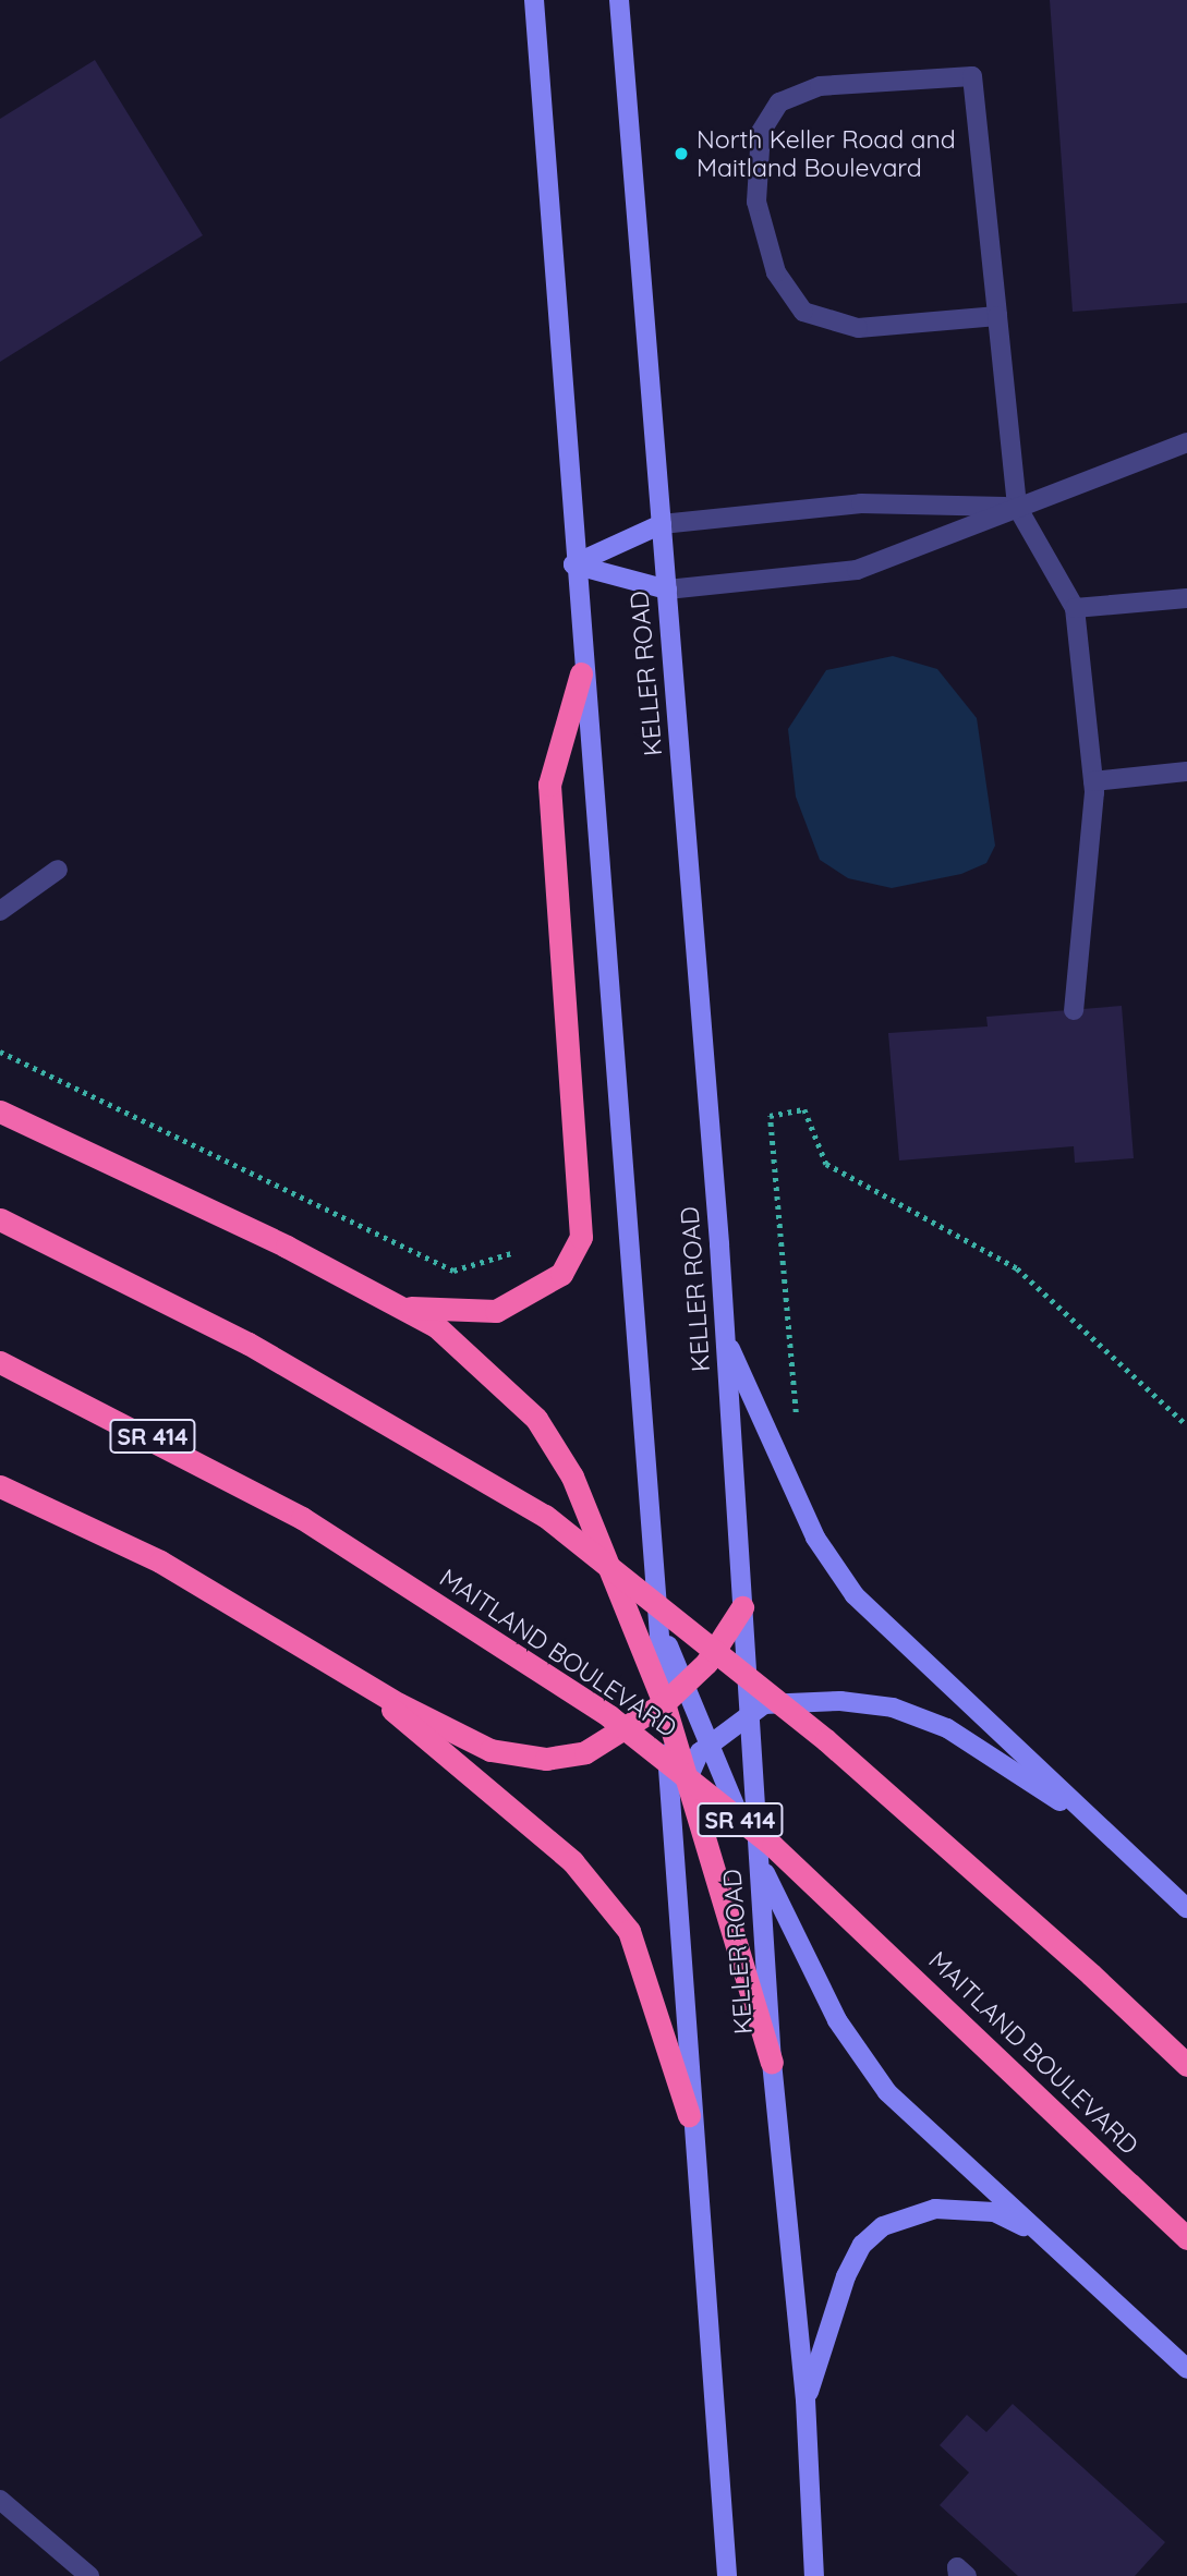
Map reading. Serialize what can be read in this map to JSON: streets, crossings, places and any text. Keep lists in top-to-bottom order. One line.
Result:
{"streets":{"highway":["SR 414","MAITLAND BOULEVARD"],"street":["KELLER ROAD"]},"places":["North Keller Road and Maitland Boulevard"]}
